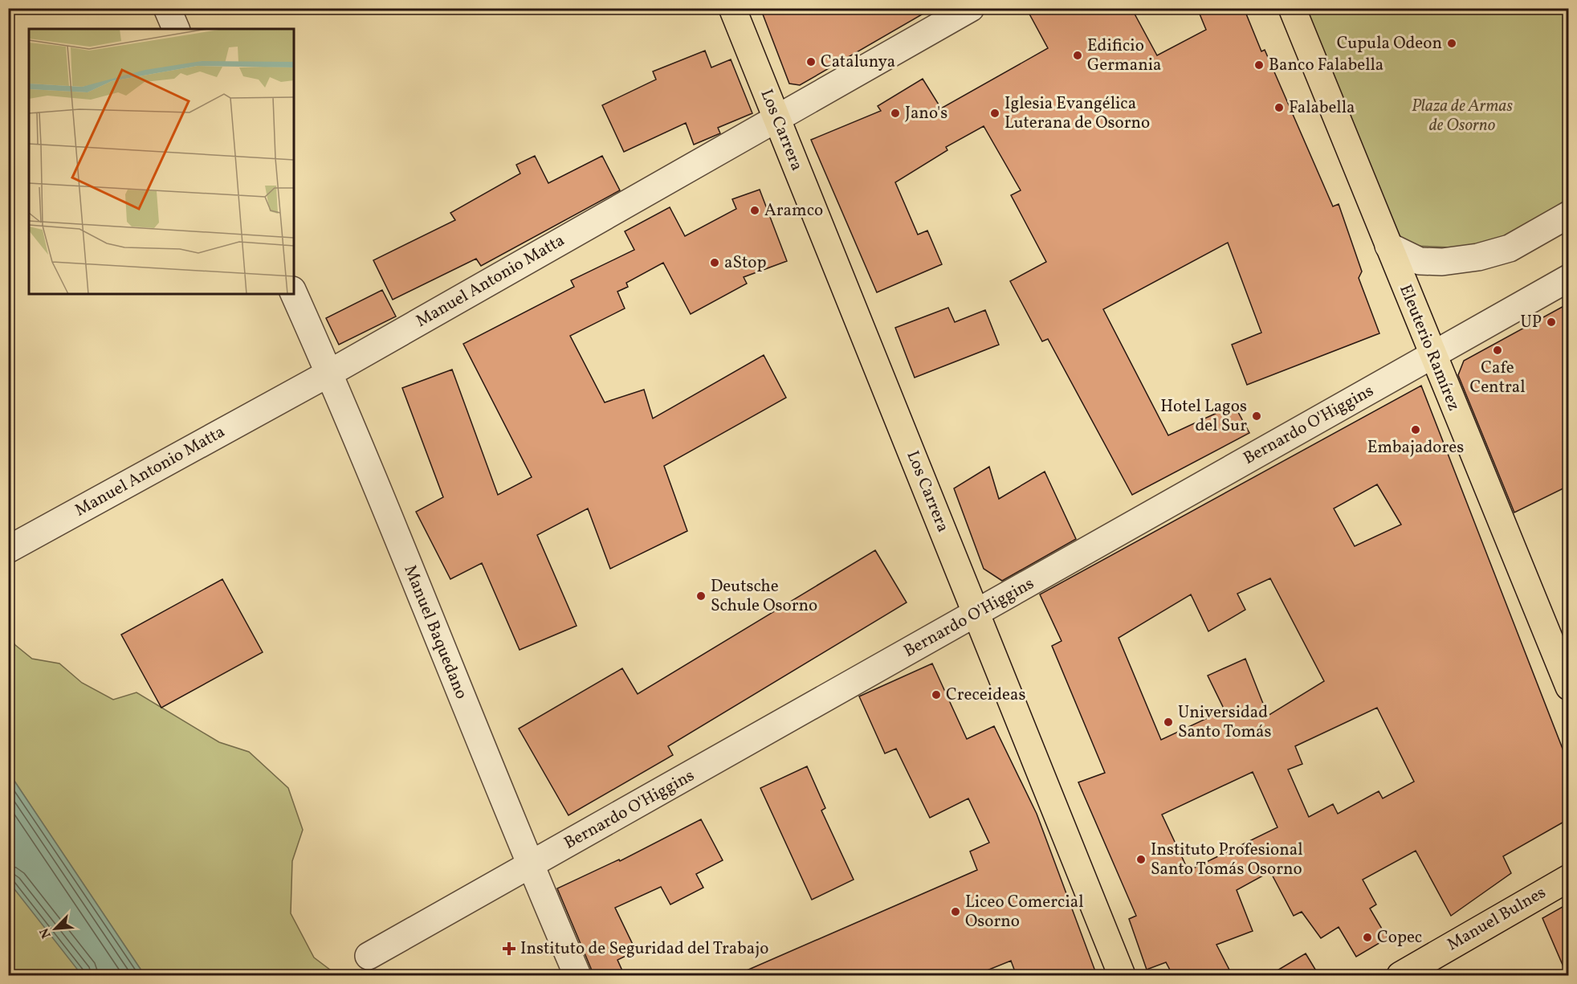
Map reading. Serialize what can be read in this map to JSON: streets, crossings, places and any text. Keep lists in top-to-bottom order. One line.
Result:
{"streets":{"main road":["Los Carrera","Eleuterio Ramírez","Manuel Bulnes"],"street":["Manuel Antonio Matta","Bernardo O'Higgins","Manuel Baquedano"]},"crossings":[["Los Carrera","Manuel Antonio Matta"],["Los Carrera","Bernardo O'Higgins"],["Manuel Antonio Matta","Manuel Baquedano"],["Eleuterio Ramírez","Bernardo O'Higgins"],["Bernardo O'Higgins","Manuel Baquedano"]],"parks":["Plaza de Armas de Osorno"],"places":{"other":["Cupula Odeon","Edificio Germania","Catalunya","Banco Falabella","Falabella","Jano's","Iglesia Evangélica Luterana de Osorno","Aramco","aStop","UP","Cafe Central","Hotel Lagos del Sur","Embajadores","Deutsche Schule Osorno","Creceideas","Universidad Santo Tomás","Instituto Profesional Santo Tomás Osorno","Liceo Comercial Osorno","Copec"],"health":["Instituto de Seguridad del Trabajo"]},"north":"bottom left"}
